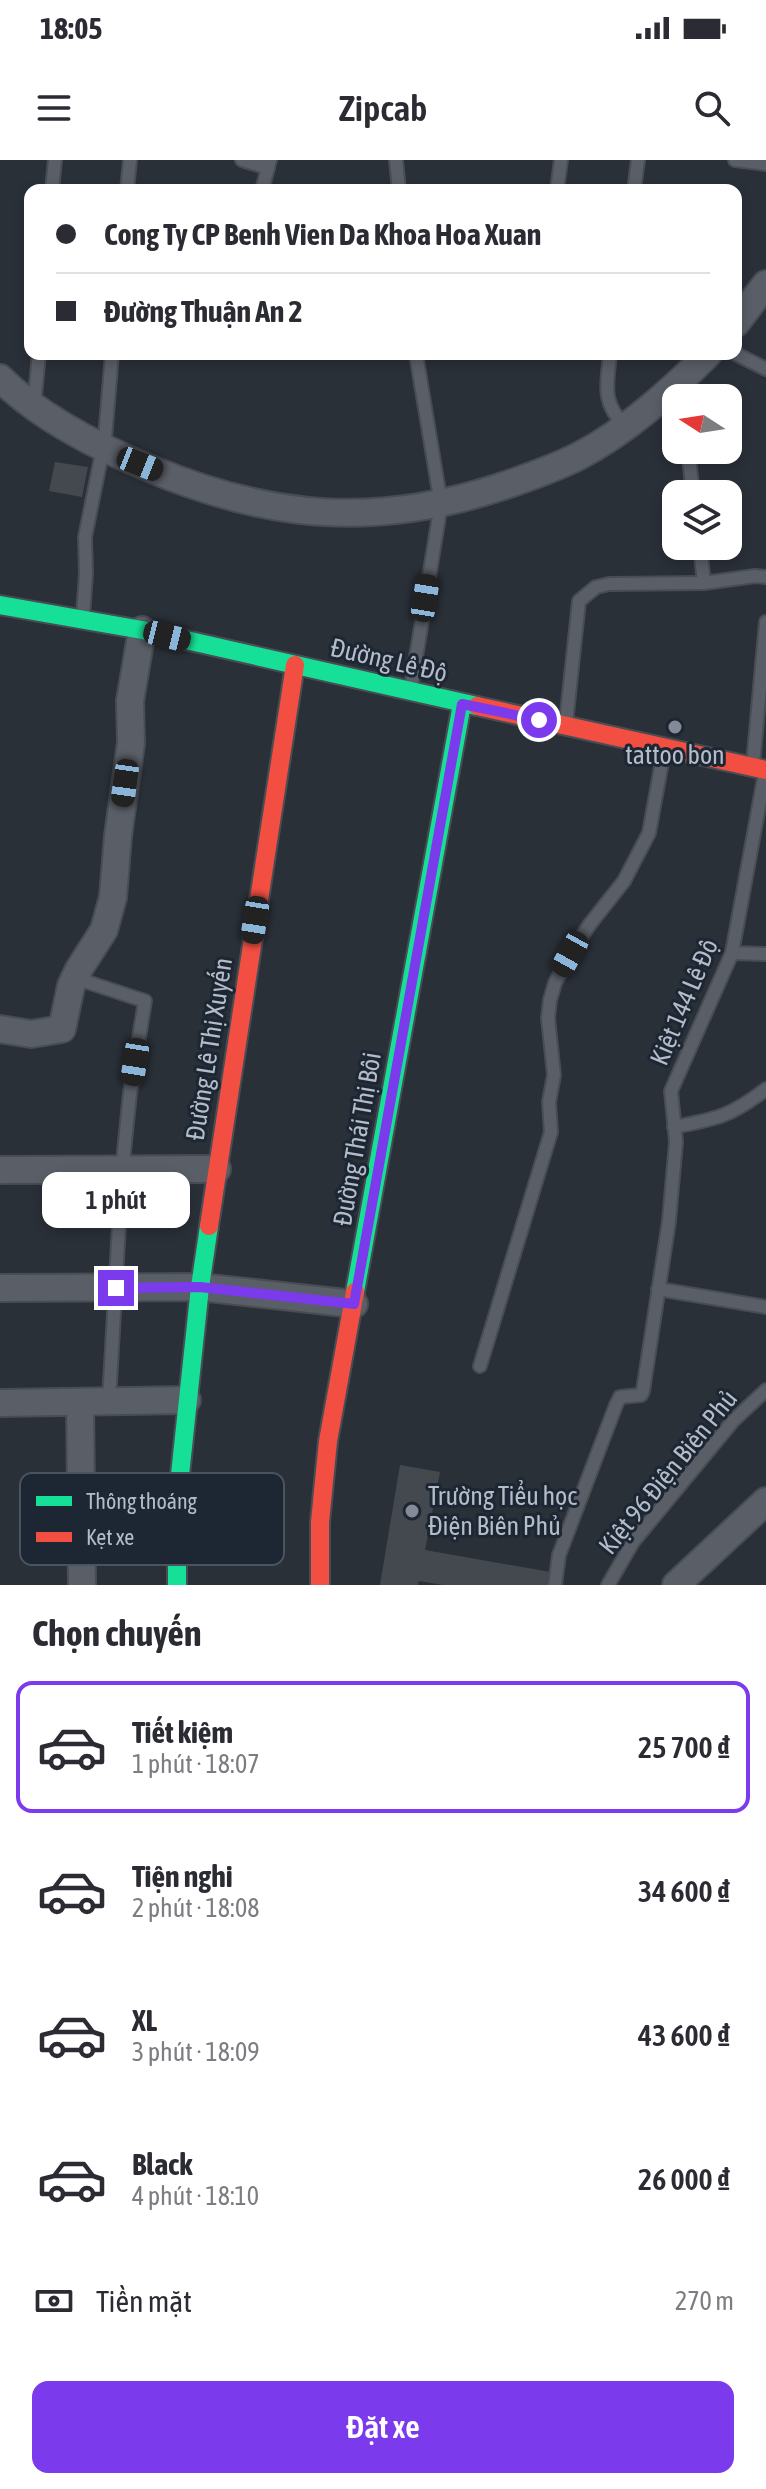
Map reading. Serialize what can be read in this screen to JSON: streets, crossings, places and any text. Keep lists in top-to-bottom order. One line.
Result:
{"streets":{"street":["Đường Lê Độ","Đường Lê Thị Xuyến","Đường Thái Thị Bôi"],"lane":["Kiệt 144 Lê Độ","Kiệt 96 Điện Biên Phủ"]},"crossings":[["Đường Lê Độ","Kiệt 144 Lê Độ"],["Đường Lê Độ","Đường Lê Thị Xuyến"],["Đường Lê Độ","Đường Thái Thị Bôi"]],"places":["tattoo bon","Trường Tiểu học Điện Biên Phủ"],"legend":["Thông thoáng","Kẹt xe"],"north":"left","page":{"status":"18:05","header":"Zipcab","banner":["Cong Ty CP Benh Vien Da Khoa Hoa Xuan","Đường Thuận An 2"],"bubble":"1 phút","heading":"Chọn chuyến","list":[{"name":"Tiết kiệm","note":"1 phút · 18:07","value":"25 700 ₫"},{"name":"Tiện nghi","note":"2 phút · 18:08","value":"34 600 ₫"},{"name":"XL","note":"3 phút · 18:09","value":"43 600 ₫"},{"name":"Black","note":"4 phút · 18:10","value":"26 000 ₫"}],"pay":["Tiền mặt","270 m"],"buttons":"Đặt xe"}}
